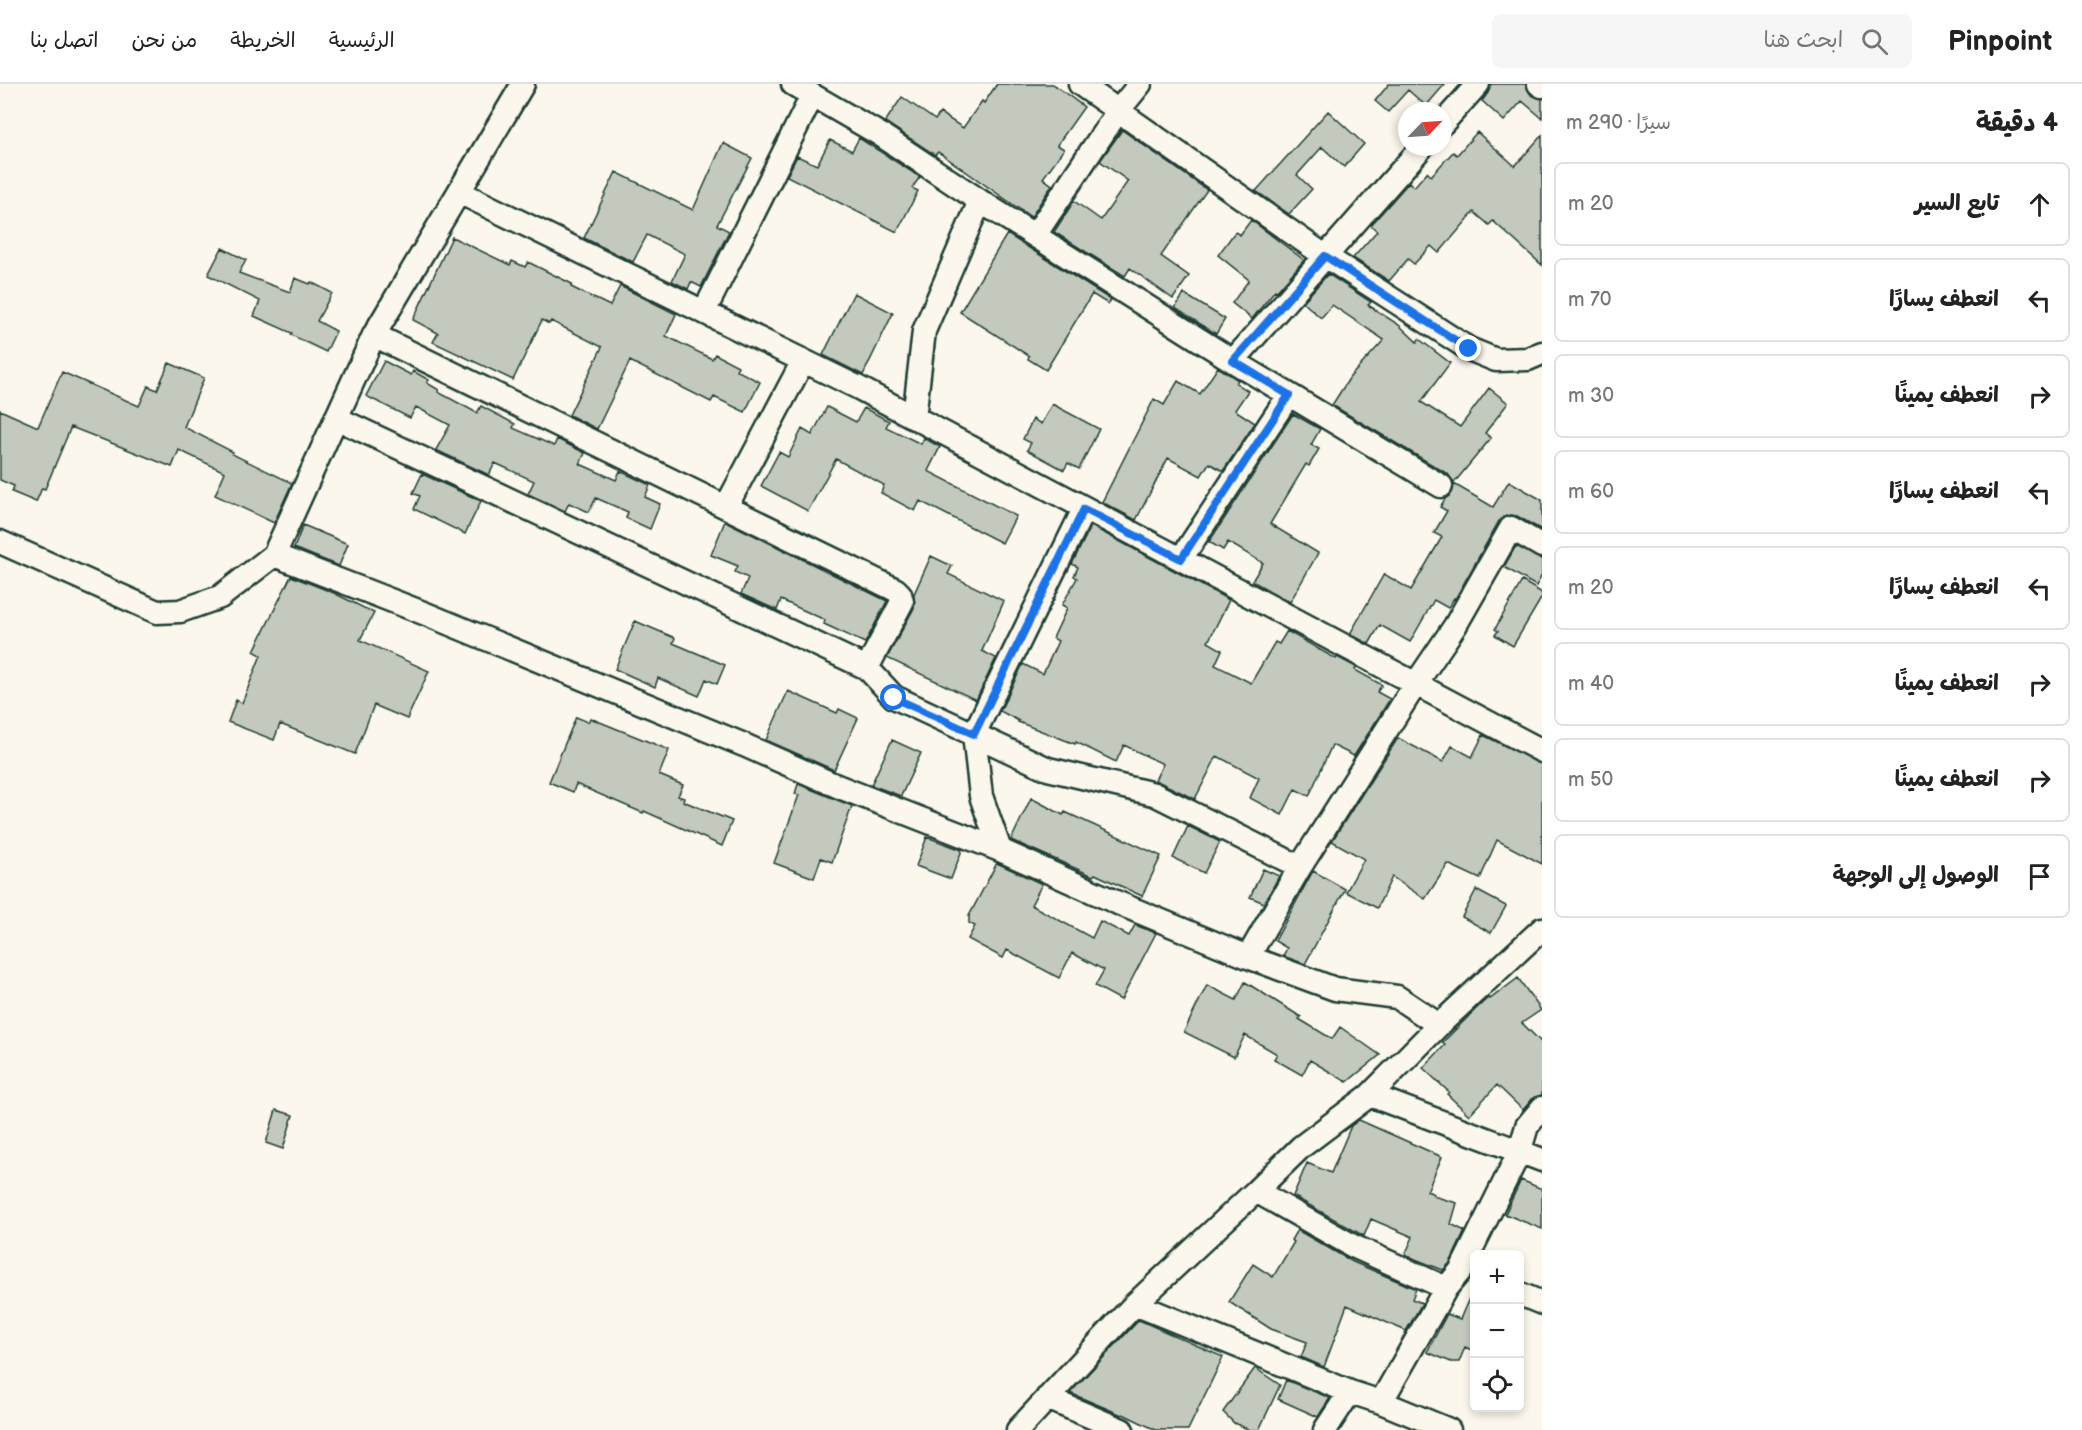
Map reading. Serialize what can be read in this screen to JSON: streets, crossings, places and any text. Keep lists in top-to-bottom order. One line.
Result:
{"north":"top right","page":{"header":"Pinpoint","search":"ابحث هنا","nav":["الرئيسية","الخريطة","من نحن","اتصل بنا"],"heading":["4 دقيقة","سيرًا · 290 m"],"list":[["تابع السير","20 m"],["انعطف يسارًا","70 m"],["انعطف يمينًا","30 m"],["انعطف يسارًا","60 m"],["انعطف يسارًا","20 m"],["انعطف يمينًا","40 m"],["انعطف يمينًا","50 m"],"الوصول إلى الوجهة"],"map_buttons":["+","−"]}}
